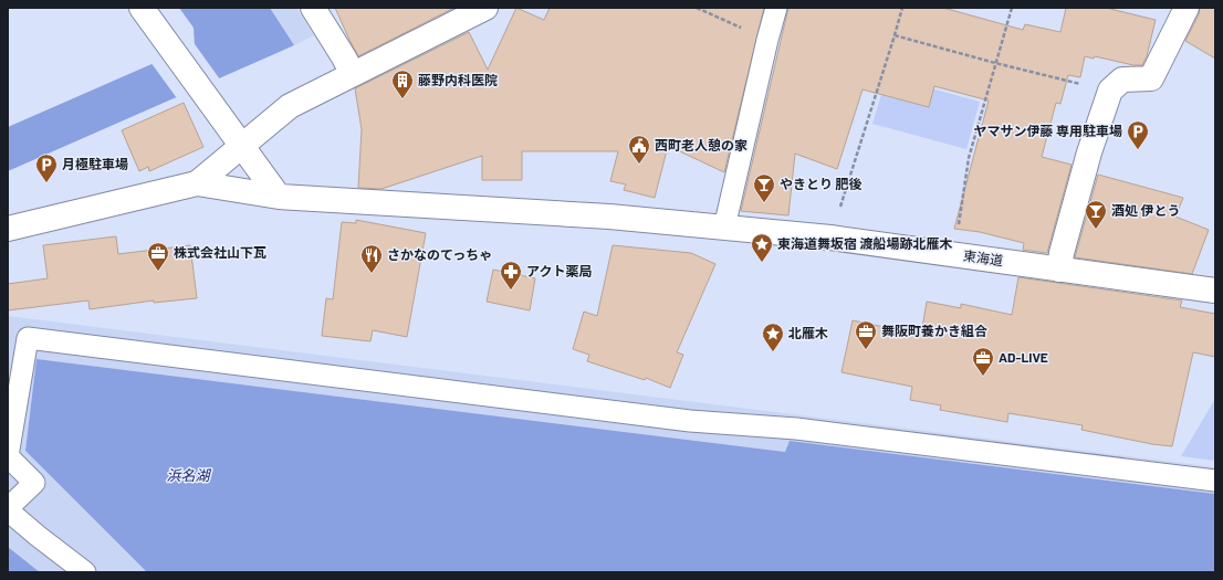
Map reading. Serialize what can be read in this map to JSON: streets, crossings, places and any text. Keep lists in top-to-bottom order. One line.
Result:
{"streets":{"street":["東海道"]},"water":["浜名湖"],"places":{"building":["藤野内科医院"],"parking":["ヤマサン伊藤 専用駐車場","月極駐車場"],"public building":["西町老人憩の家"],"bar":["やきとり 肥後","酒処 伊とう"],"place":["東海道舞坂宿 渡船場跡北雁木","北雁木"],"office":["株式会社山下瓦","舞阪町養かき組合","AD-LIVE"],"restaurant":["さかなのてっちゃ"],"pharmacy":["アクト薬局"]}}
